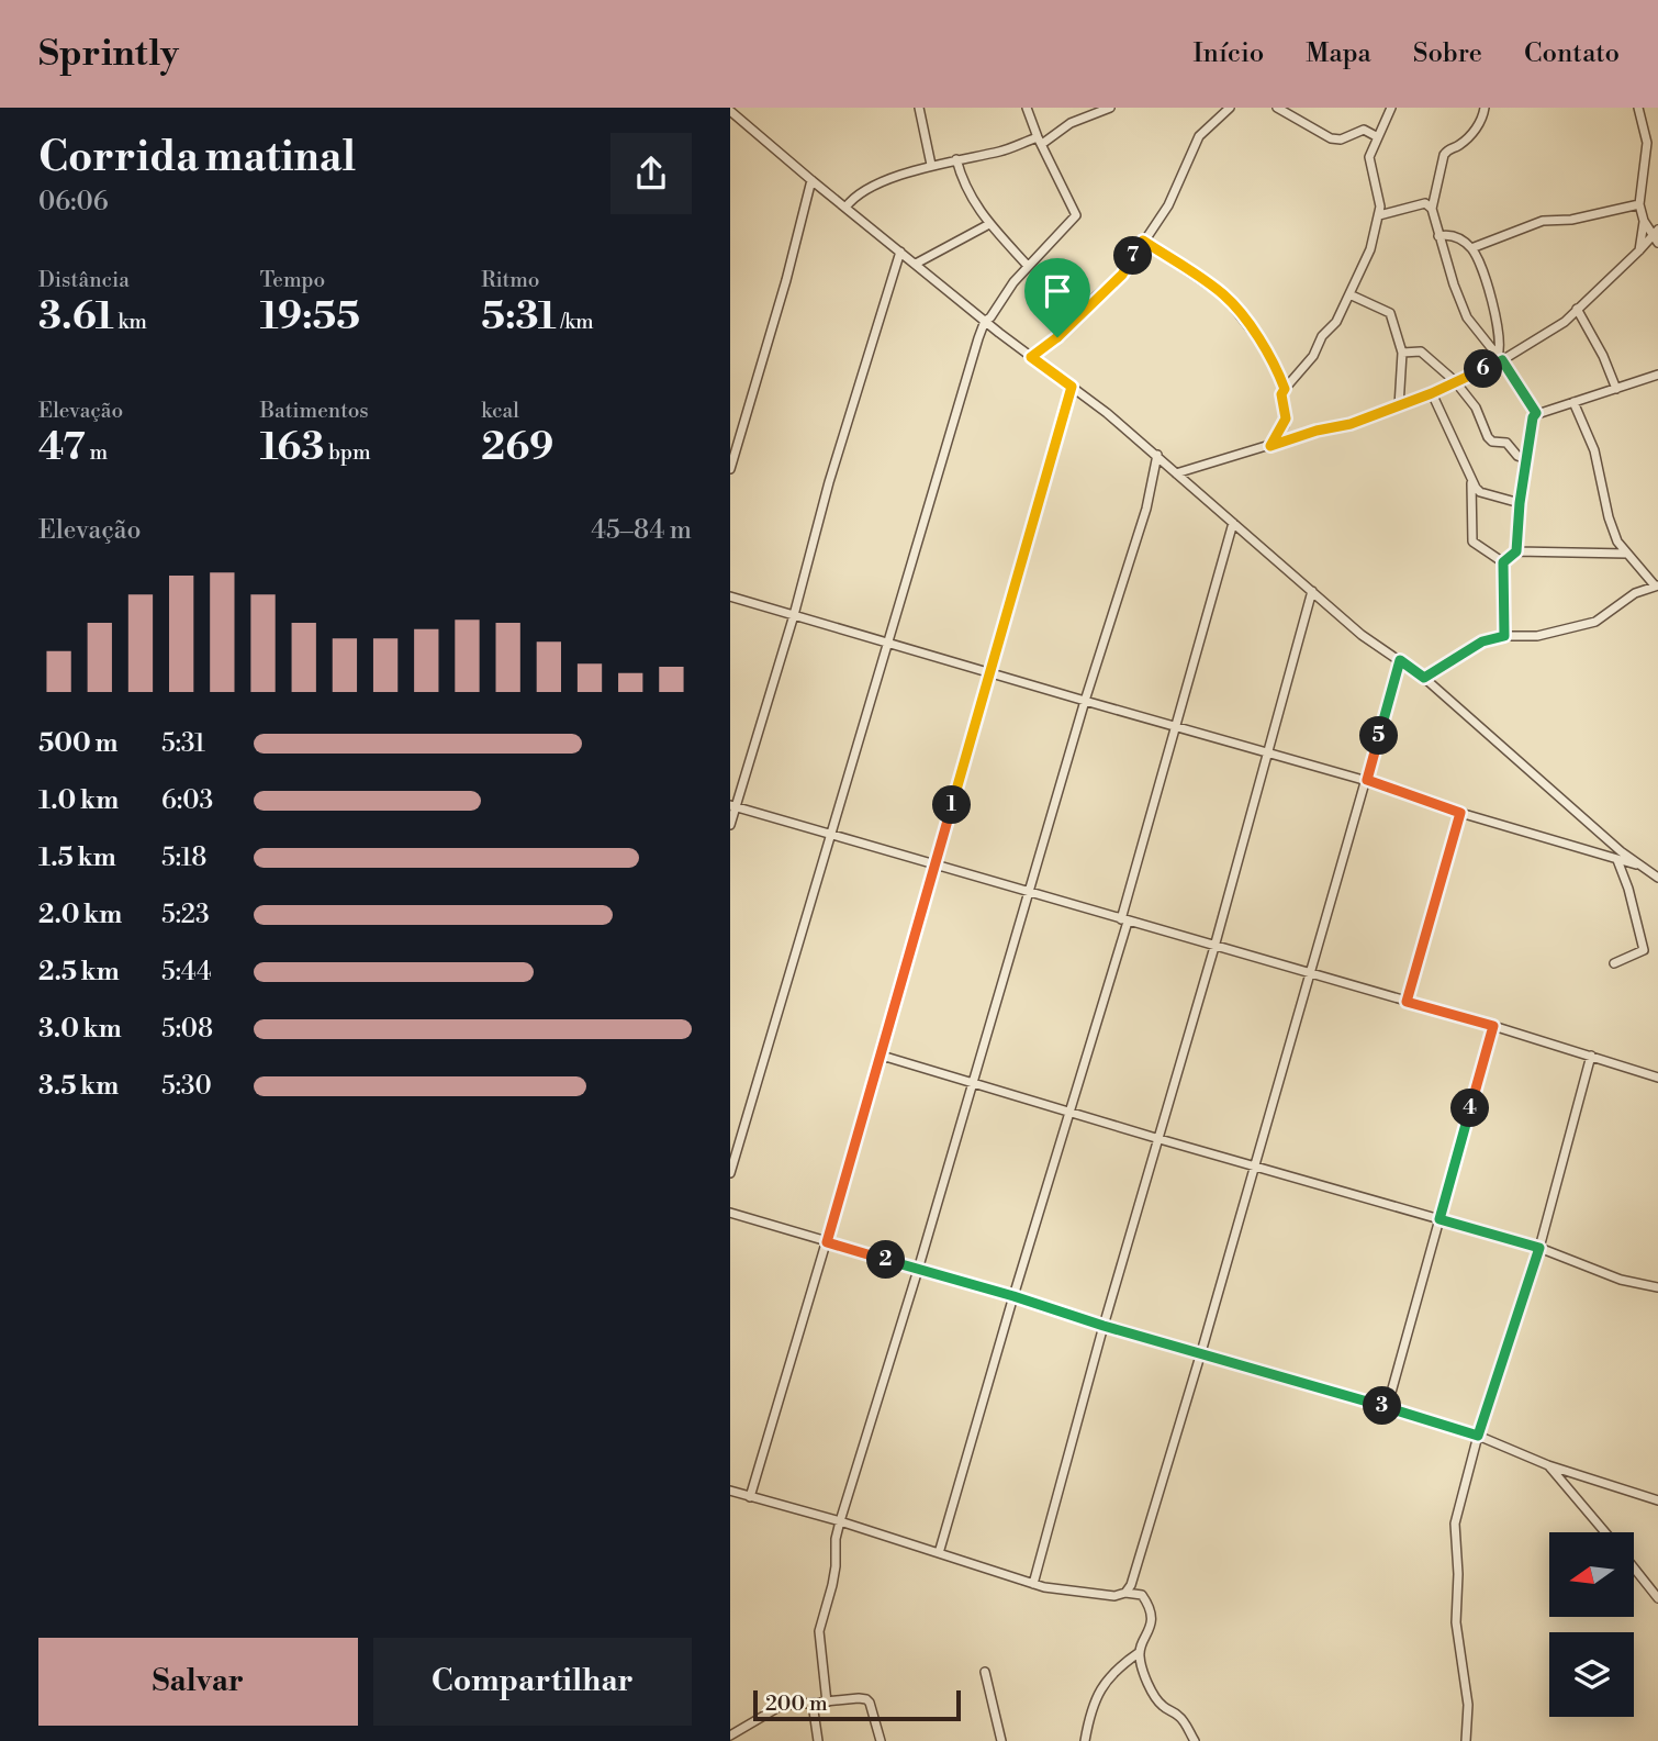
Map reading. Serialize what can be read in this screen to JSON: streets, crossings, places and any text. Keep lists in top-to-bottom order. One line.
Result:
{"scale_bar":"200 m","north":"left","page":{"header":"Sprintly","nav":["Início","Mapa","Sobre","Contato"],"heading":["Corrida matinal","06:06"],"pins":["7","6","5","1","4","2","3"],"stats":[["Distância","3.61 km"],["Tempo","19:55"],["Ritmo","5:31 /km"],["Elevação","47 m"],["Batimentos","163 bpm"],["kcal","269"]],"chart":["Elevação","45–84 m"],"list":[{"name":"500 m","note":"5:31"},{"name":"1.0 km","note":"6:03"},{"name":"1.5 km","note":"5:18"},{"name":"2.0 km","note":"5:23"},{"name":"2.5 km","note":"5:44"},{"name":"3.0 km","note":"5:08"},{"name":"3.5 km","note":"5:30"}],"buttons":["Salvar","Compartilhar"],"scale":"200 m"}}
